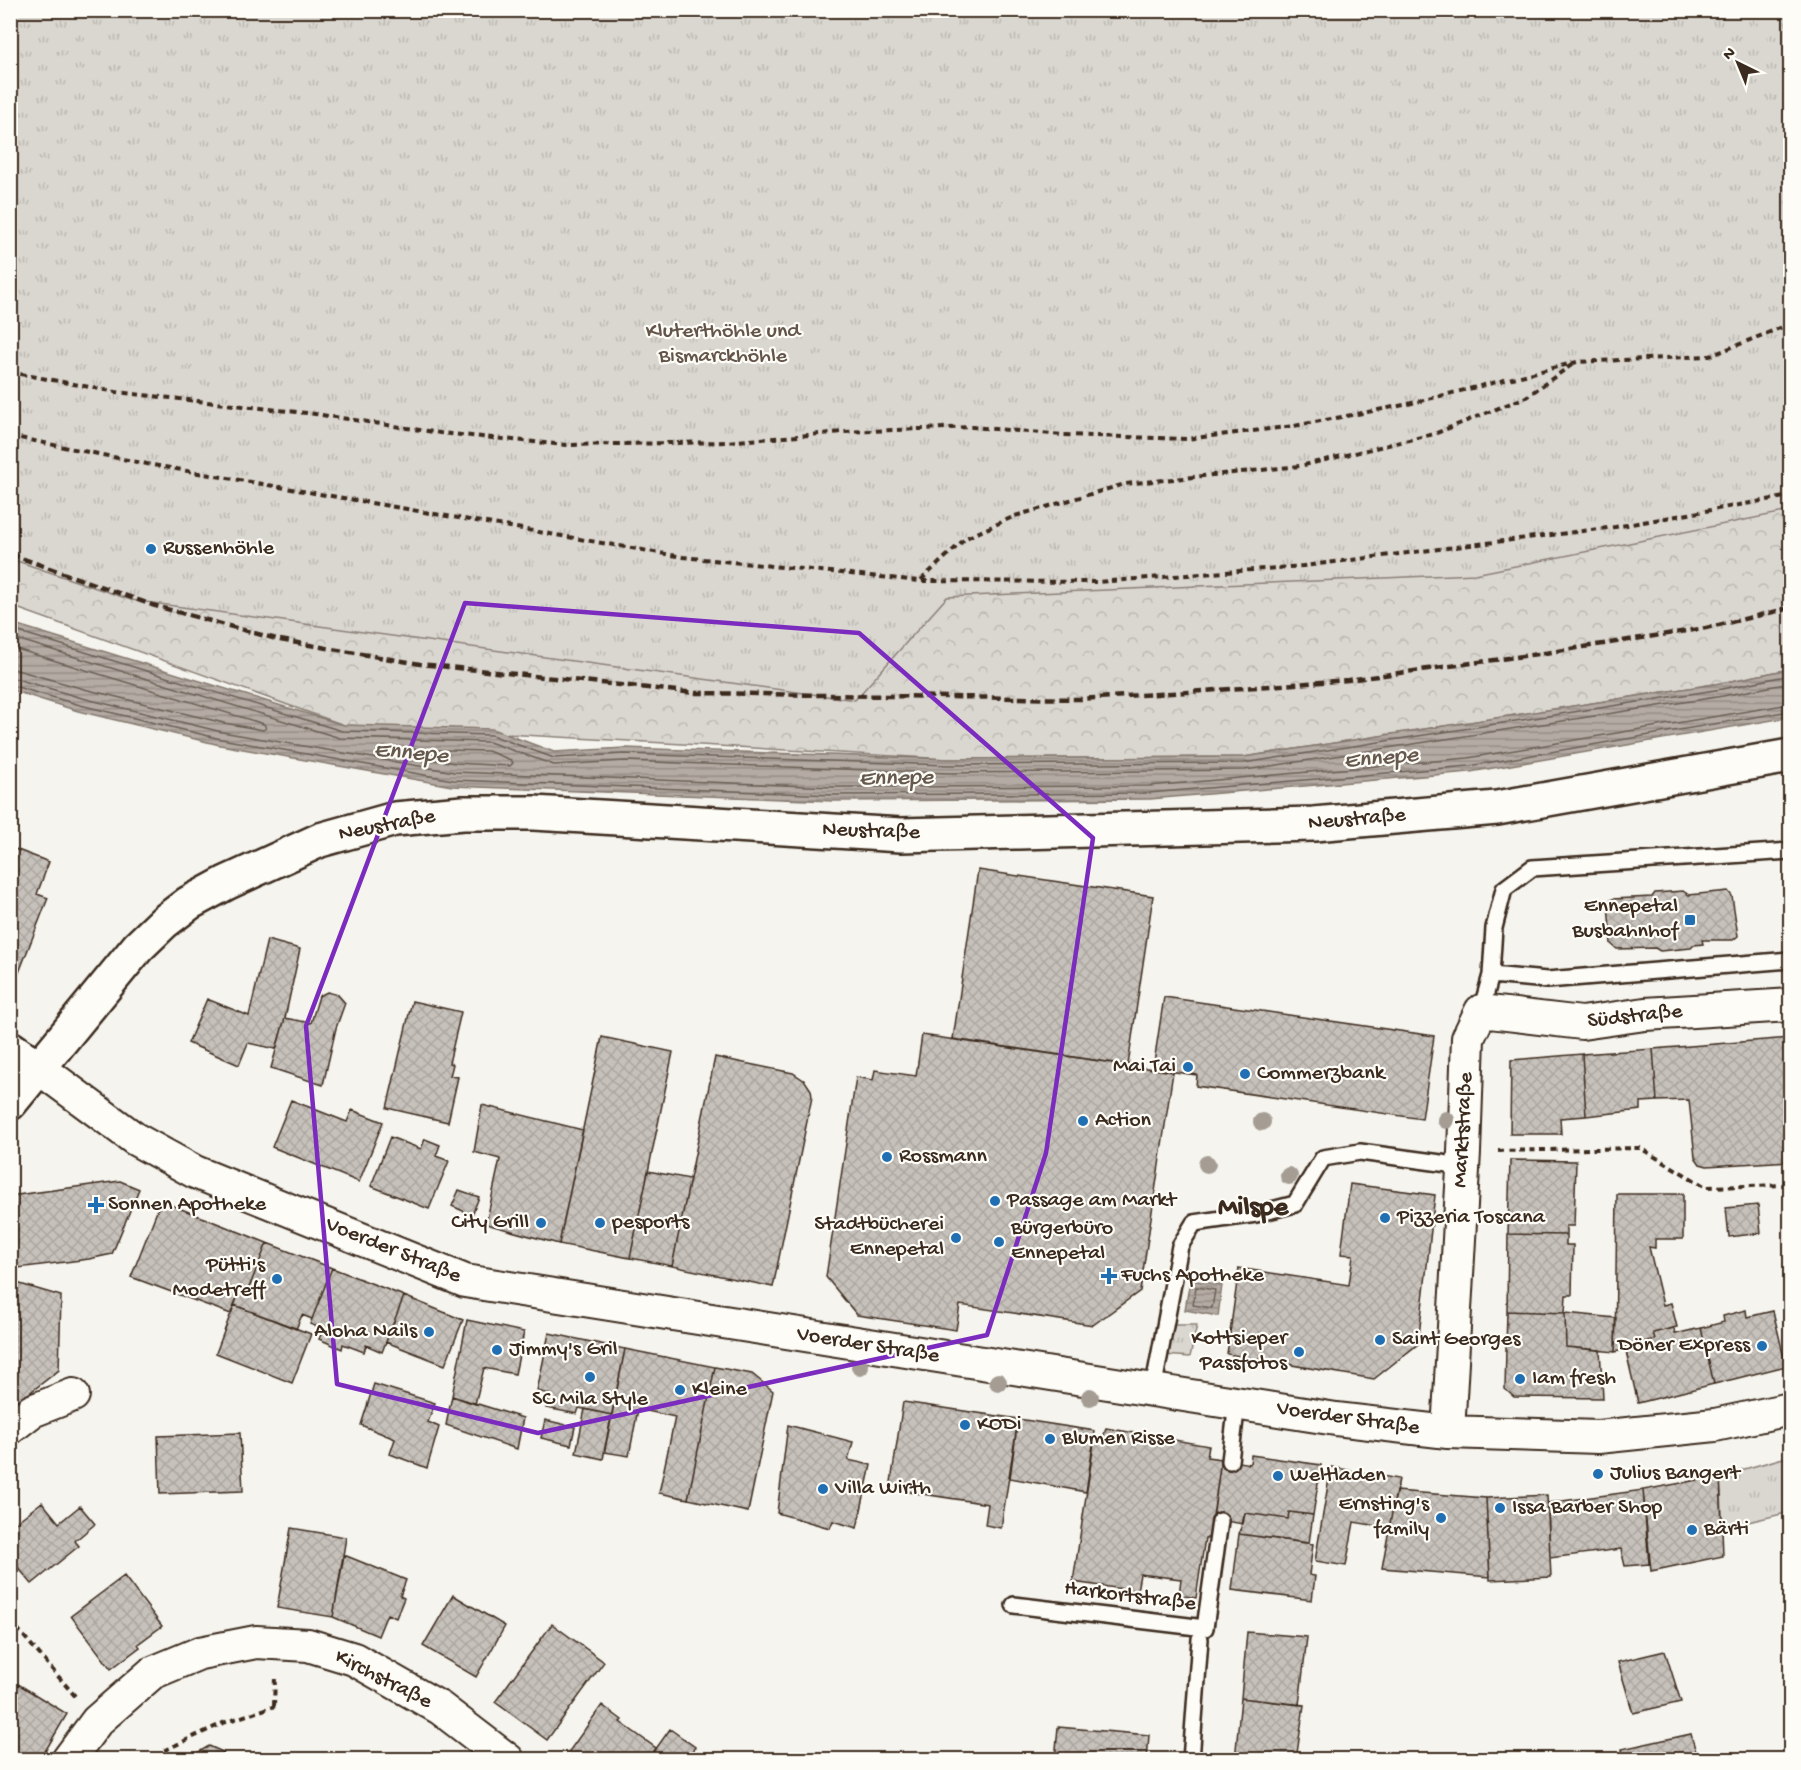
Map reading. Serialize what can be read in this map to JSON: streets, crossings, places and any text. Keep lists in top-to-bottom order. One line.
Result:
{"streets":{"main road":["Neustraße"],"street":["Südstraße","Marktstraße","Voerder Straße","Kirchstraße"],"lane":["Harkortstraße"]},"crossings":[["Neustraße","Voerder Straße"],["Südstraße","Marktstraße"],["Marktstraße","Voerder Straße"]],"districts":["Milspe"],"water":["Ennepe"],"parks":["Kluterthöhle und Bismarckhöhle"],"places":{"other":["Russenhöhle","Mai Tai","Commerzbank","Action","Rossmann","Passage am Markt","Pizzeria Toscana","City Grill","pesports","Stadtbücherei Ennepetal","Bürgerbüro Ennepetal","Pütti's Modetreff","Aloha Nails","Saint Georges","Döner Express","Jimmy's Gril","Kottsieper Passfotos","SC Mila Style","Iam fresh","Kleine","KODi","Blumen Risse","Julius Bangert","Weltladen","Villa Wirth","Issa Barber Shop","Ernsting's family","Bärti"],"transit":["Ennepetal Busbahnhof"],"health":["Sonnen Apotheke","Fuchs Apotheke"]},"north":"top left"}
